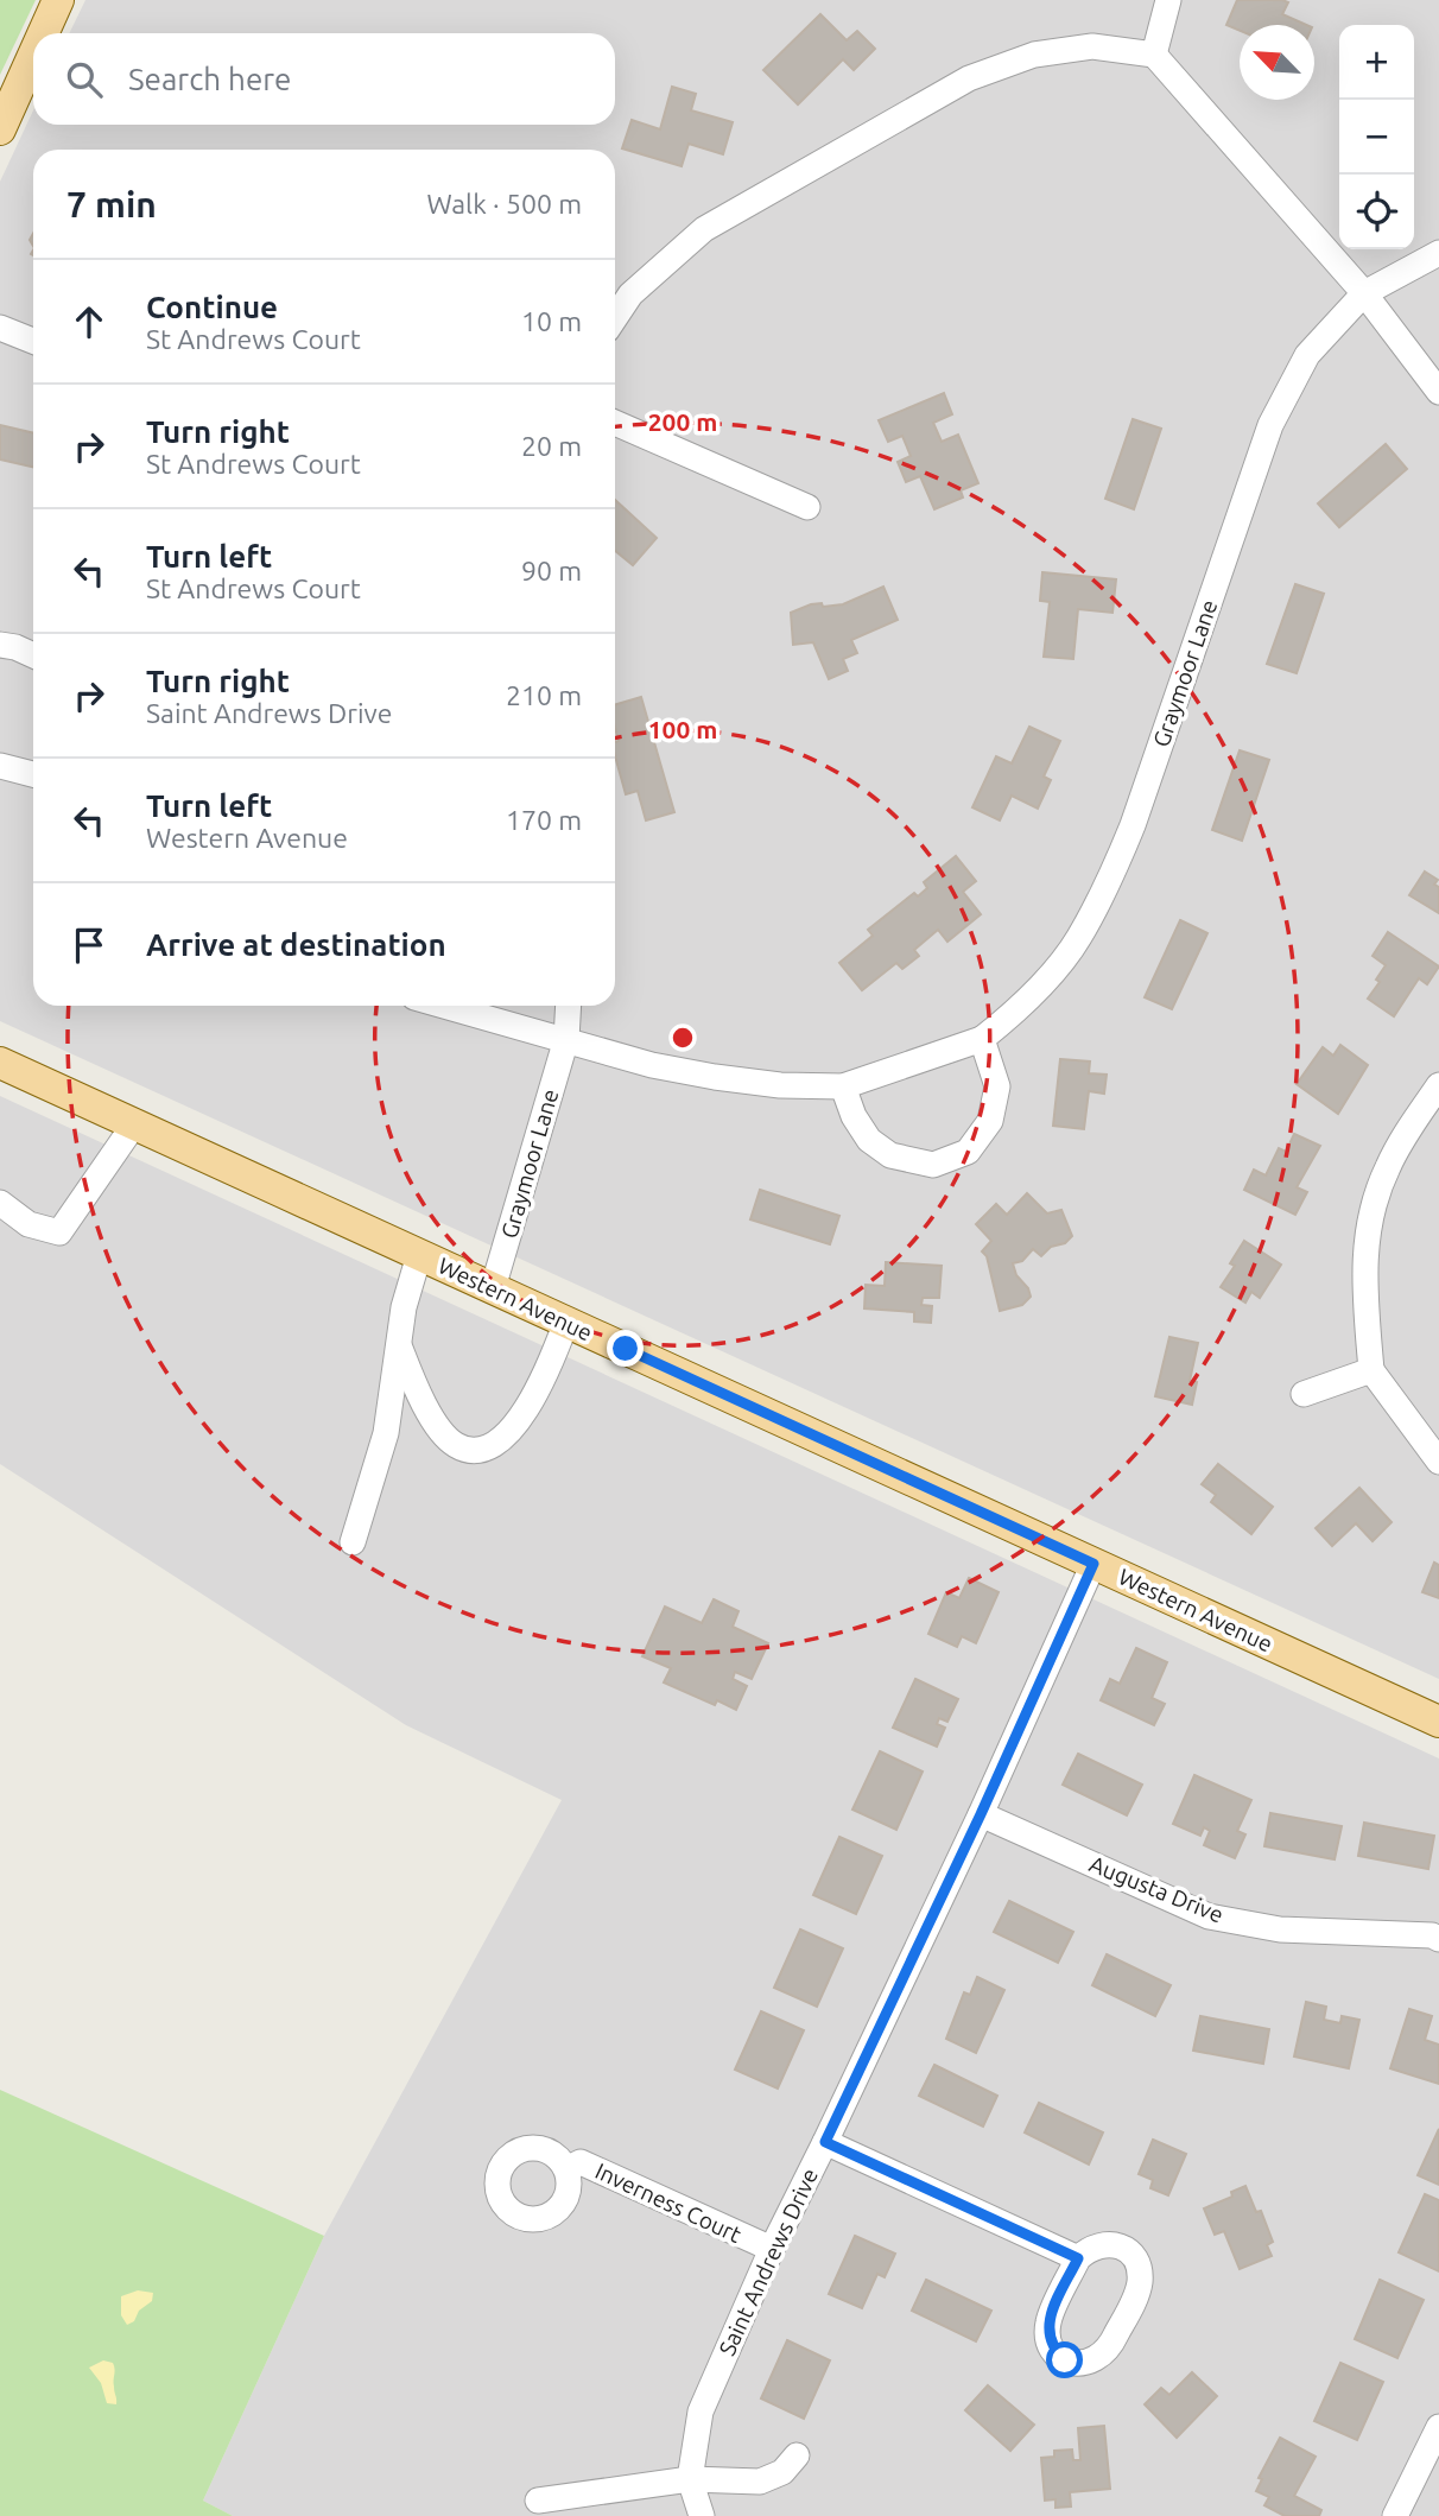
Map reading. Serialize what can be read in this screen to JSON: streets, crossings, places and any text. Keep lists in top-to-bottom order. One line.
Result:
{"streets":{"main road":["Western Avenue"],"street":["Graymoor Lane","Augusta Drive","Inverness Court","Saint Andrews Drive"]},"crossings":[["Graymoor Lane","Western Avenue"],["Western Avenue","Saint Andrews Drive"],["Augusta Drive","Saint Andrews Drive"],["Inverness Court","Saint Andrews Drive"]],"north":"top left","page":{"map_buttons":["+","−"],"search":"Search here","heading":["7 min","Walk · 500 m"],"list":[["Continue","St Andrews Court","10 m"],["Turn right","St Andrews Court","20 m"],["Turn left","St Andrews Court","90 m"],["Turn right","Saint Andrews Drive","210 m"],["Turn left","Western Avenue","170 m"],"Arrive at destination"]},"rings":["200 m","100 m"]}
